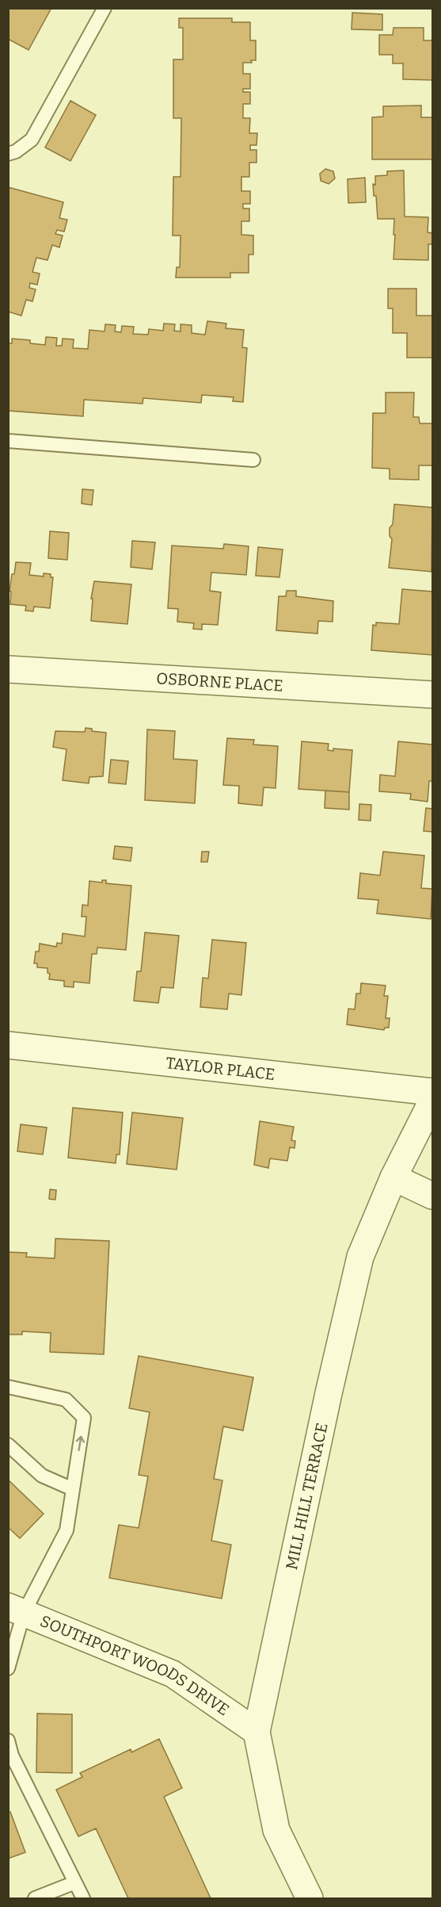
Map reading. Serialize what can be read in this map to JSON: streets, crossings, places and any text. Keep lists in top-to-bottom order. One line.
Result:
{"streets":{"street":["OSBORNE PLACE","TAYLOR PLACE","MILL HILL TERRACE","SOUTHPORT WOODS DRIVE"]},"crossings":[["MILL HILL TERRACE","SOUTHPORT WOODS DRIVE"]]}
